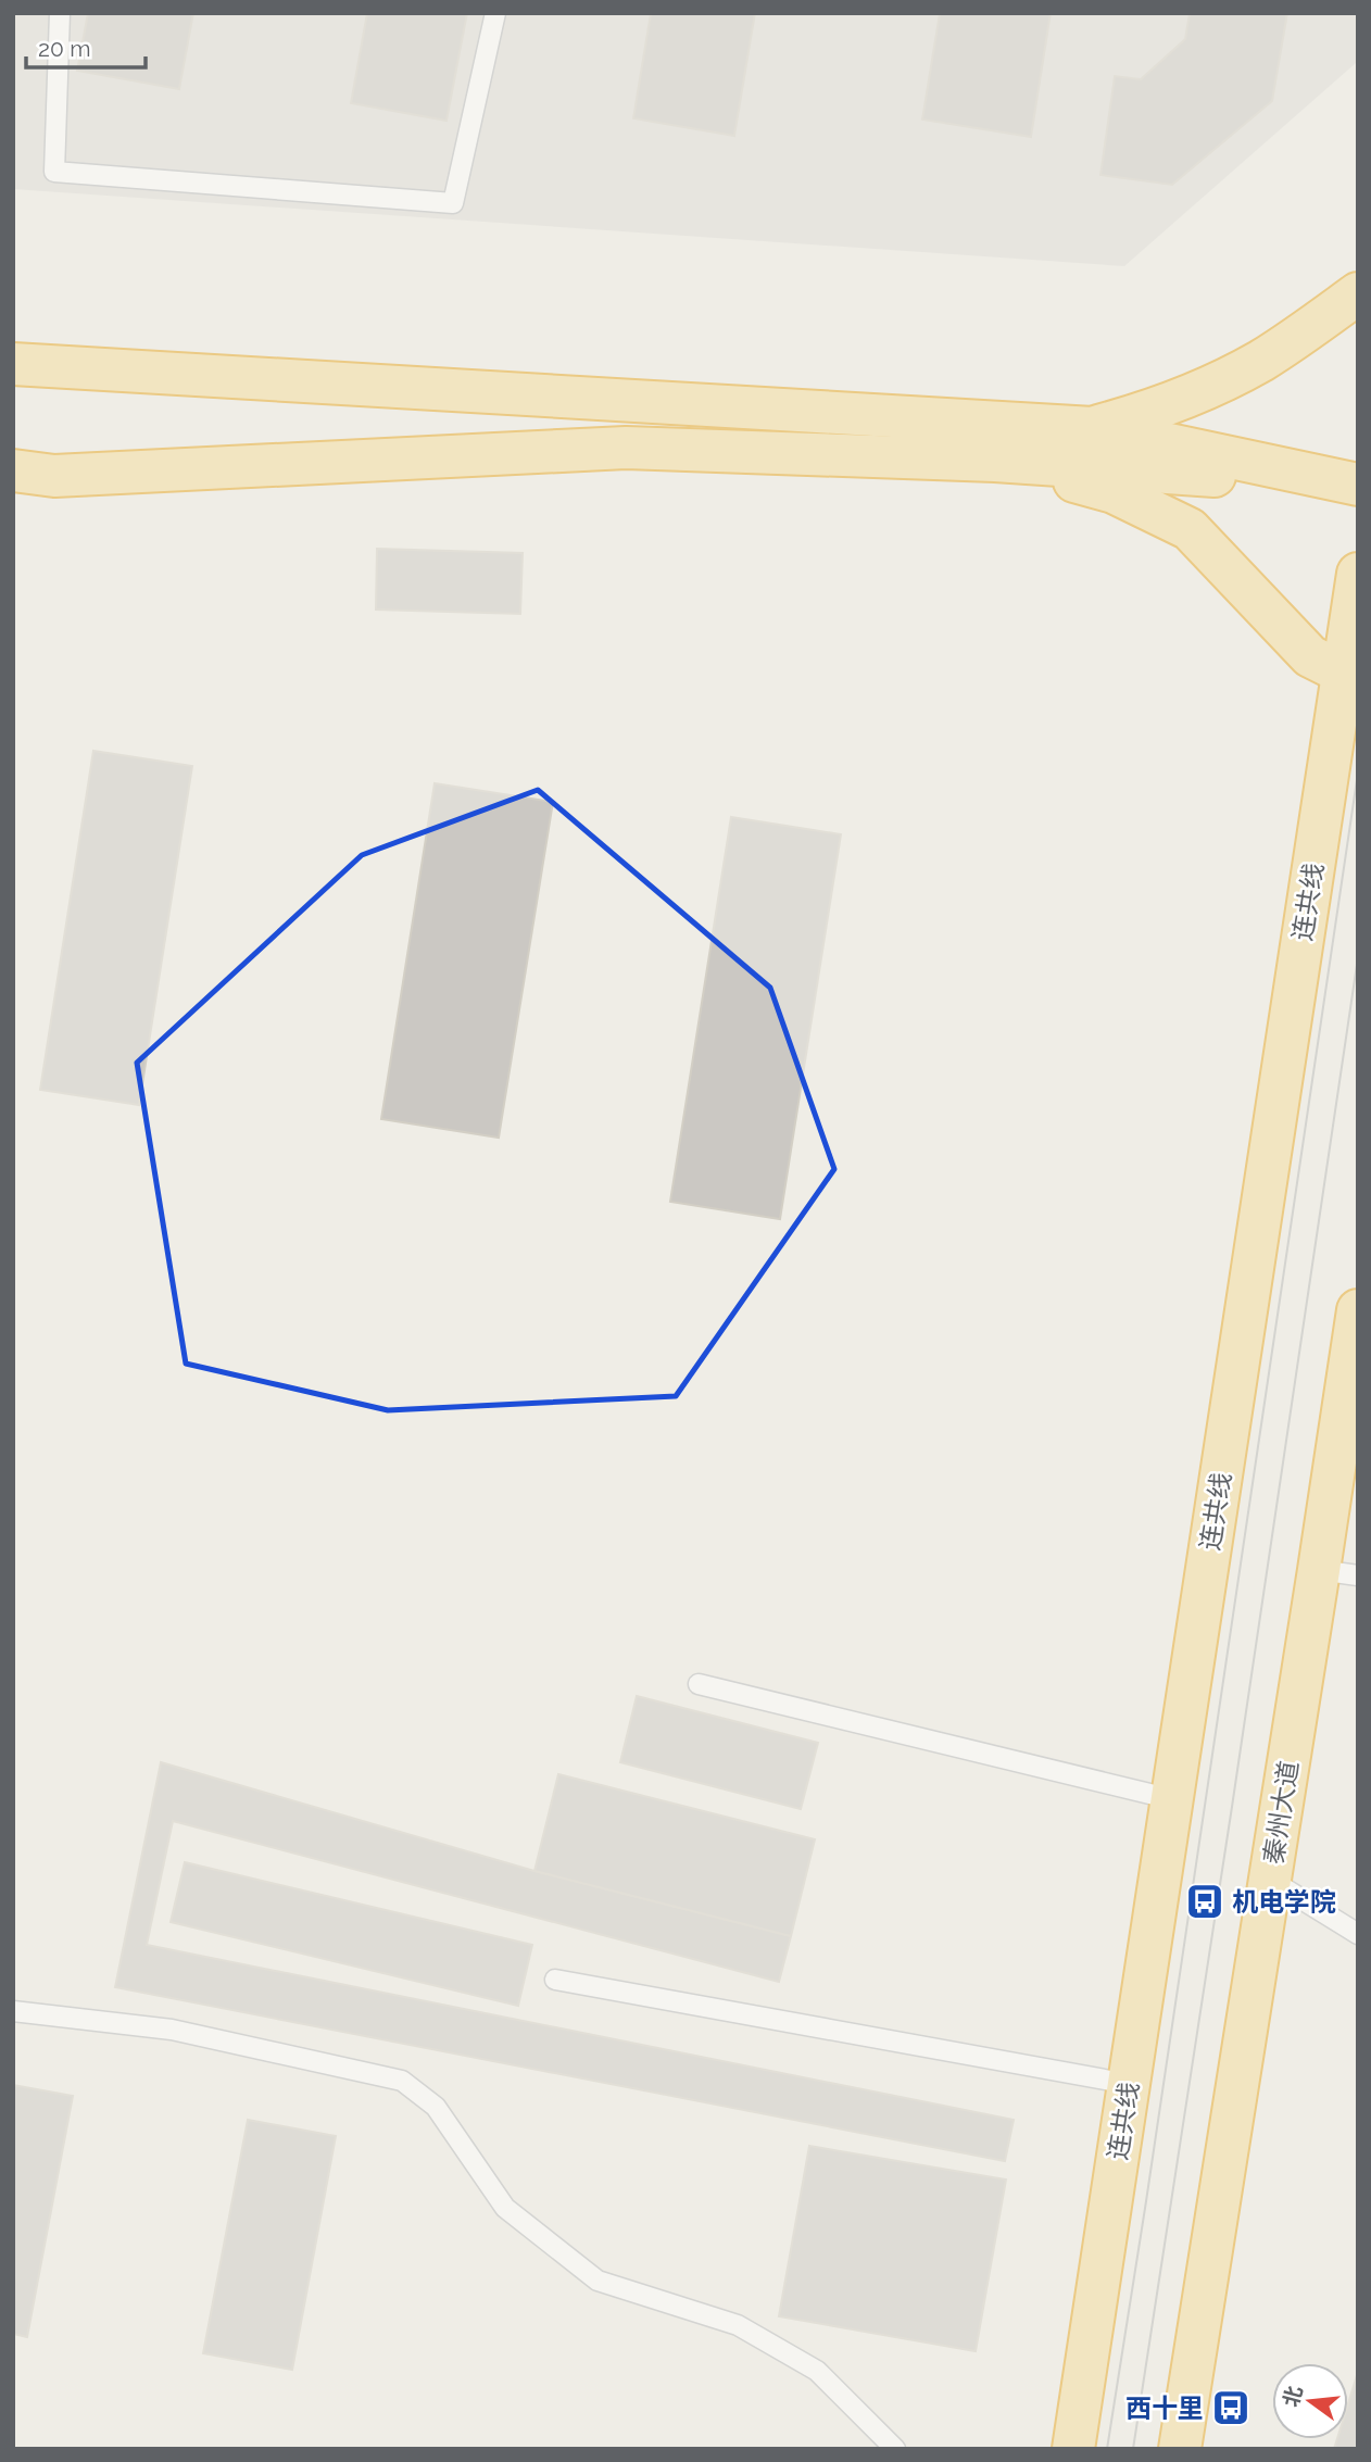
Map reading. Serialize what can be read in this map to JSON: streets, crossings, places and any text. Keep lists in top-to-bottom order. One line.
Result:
{"streets":{"highway":["连共线","秦州大道"]},"places":{"bus stop":["机电学院","西十里"]},"scale_bar":"20 m","north":"left"}
